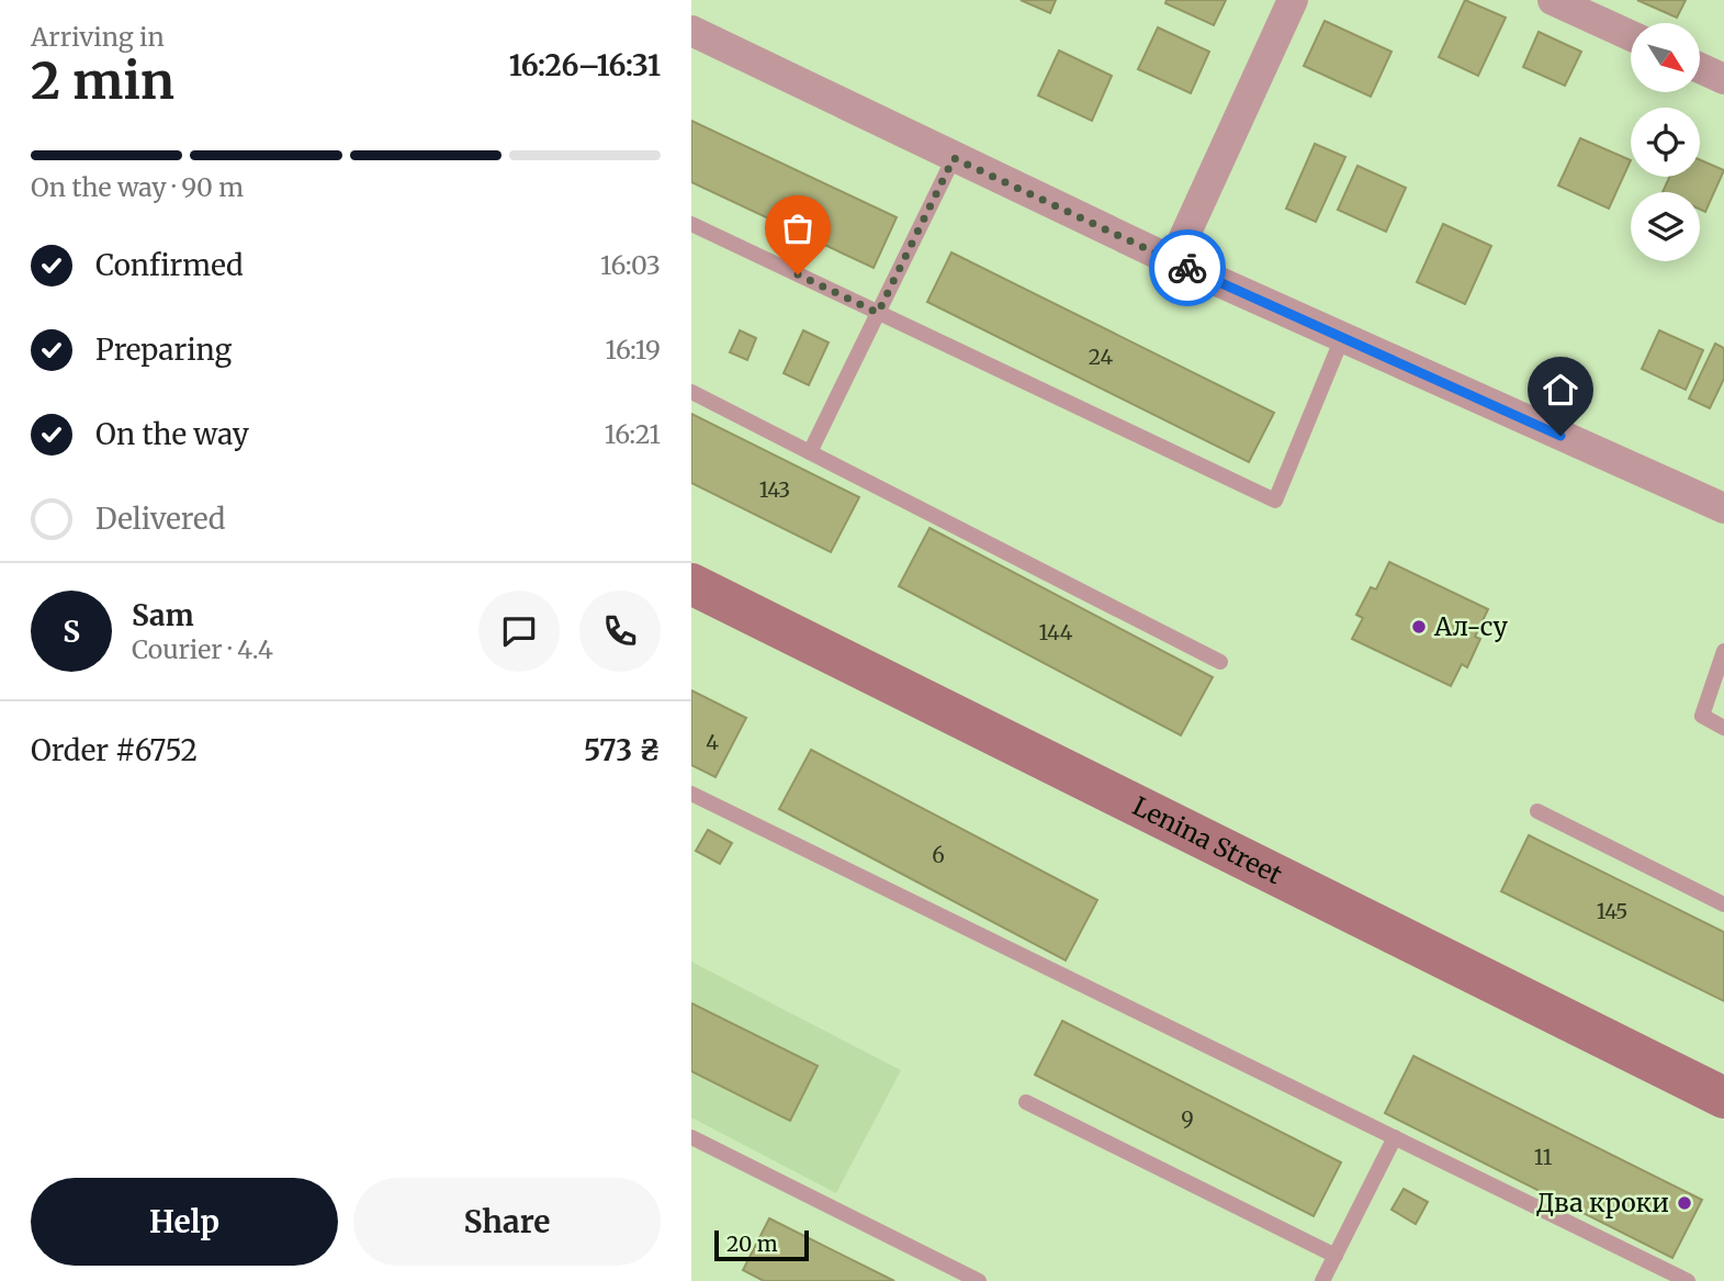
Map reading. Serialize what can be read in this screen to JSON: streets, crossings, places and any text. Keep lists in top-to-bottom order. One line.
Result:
{"streets":{"main road":["Lenina Street"]},"places":["Ал-су","Два кроки"],"house_numbers":["24","143","144","4","6","145","9","11"],"scale_bar":"20 m","north":"bottom right","page":{"heading":["2 min","Arriving in","16:26–16:31"],"panel":["Sam","Courier · 4.4","Order #6752","573 ₴"],"bar":"On the way · 90 m","list":[["Confirmed","16:03"],["Preparing","16:19"],["On the way","16:21"],"Delivered"],"round":"S","buttons":["Help","Share"],"scale":"20 m"}}
